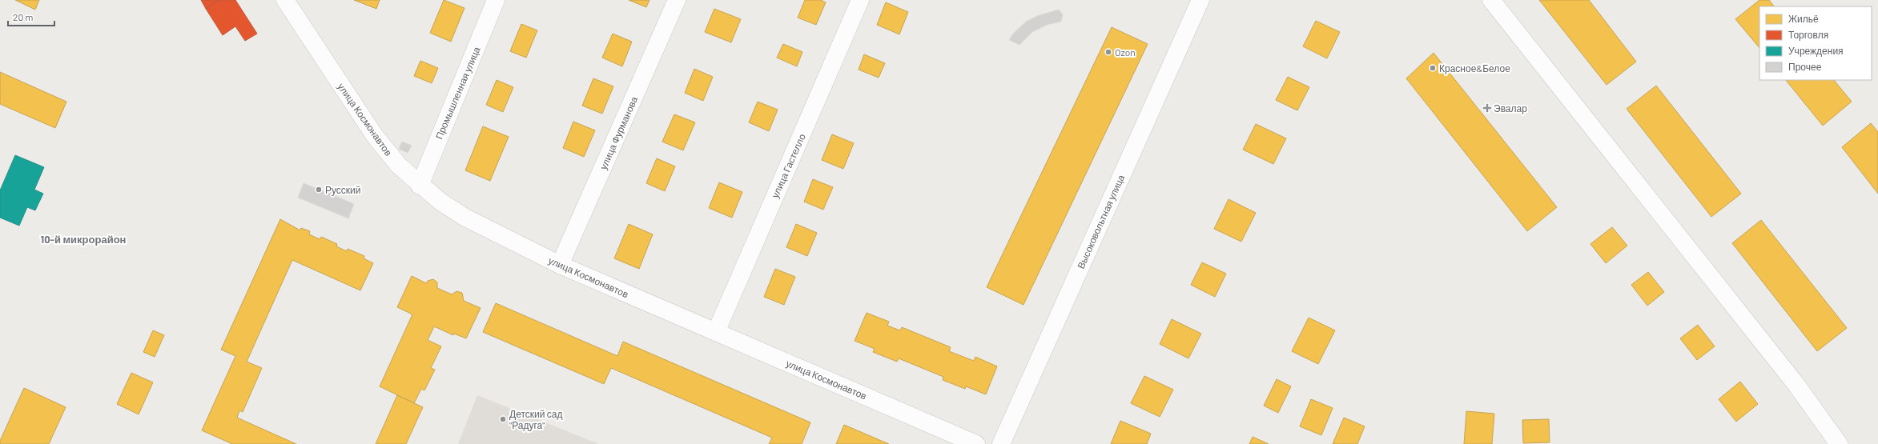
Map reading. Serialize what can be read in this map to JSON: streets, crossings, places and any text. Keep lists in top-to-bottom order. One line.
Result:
{"streets":{"street":["Промышленная улица","улица Космонавтов","улица Фурманова","улица Гастелло","Высоковольтная улица"]},"crossings":[["Промышленная улица","улица Космонавтов"],["улица Космонавтов","улица Фурманова"],["улица Космонавтов","улица Гастелло"]],"districts":["10-й микрорайон"],"places":{"other":["Ozon","Красное&Белое","Русский","Детский сад \"Радуга\""],"health":["Эвалар"]},"legend":["Жильё","Торговля","Учреждения","Прочее"],"scale_bar":"20 m"}
